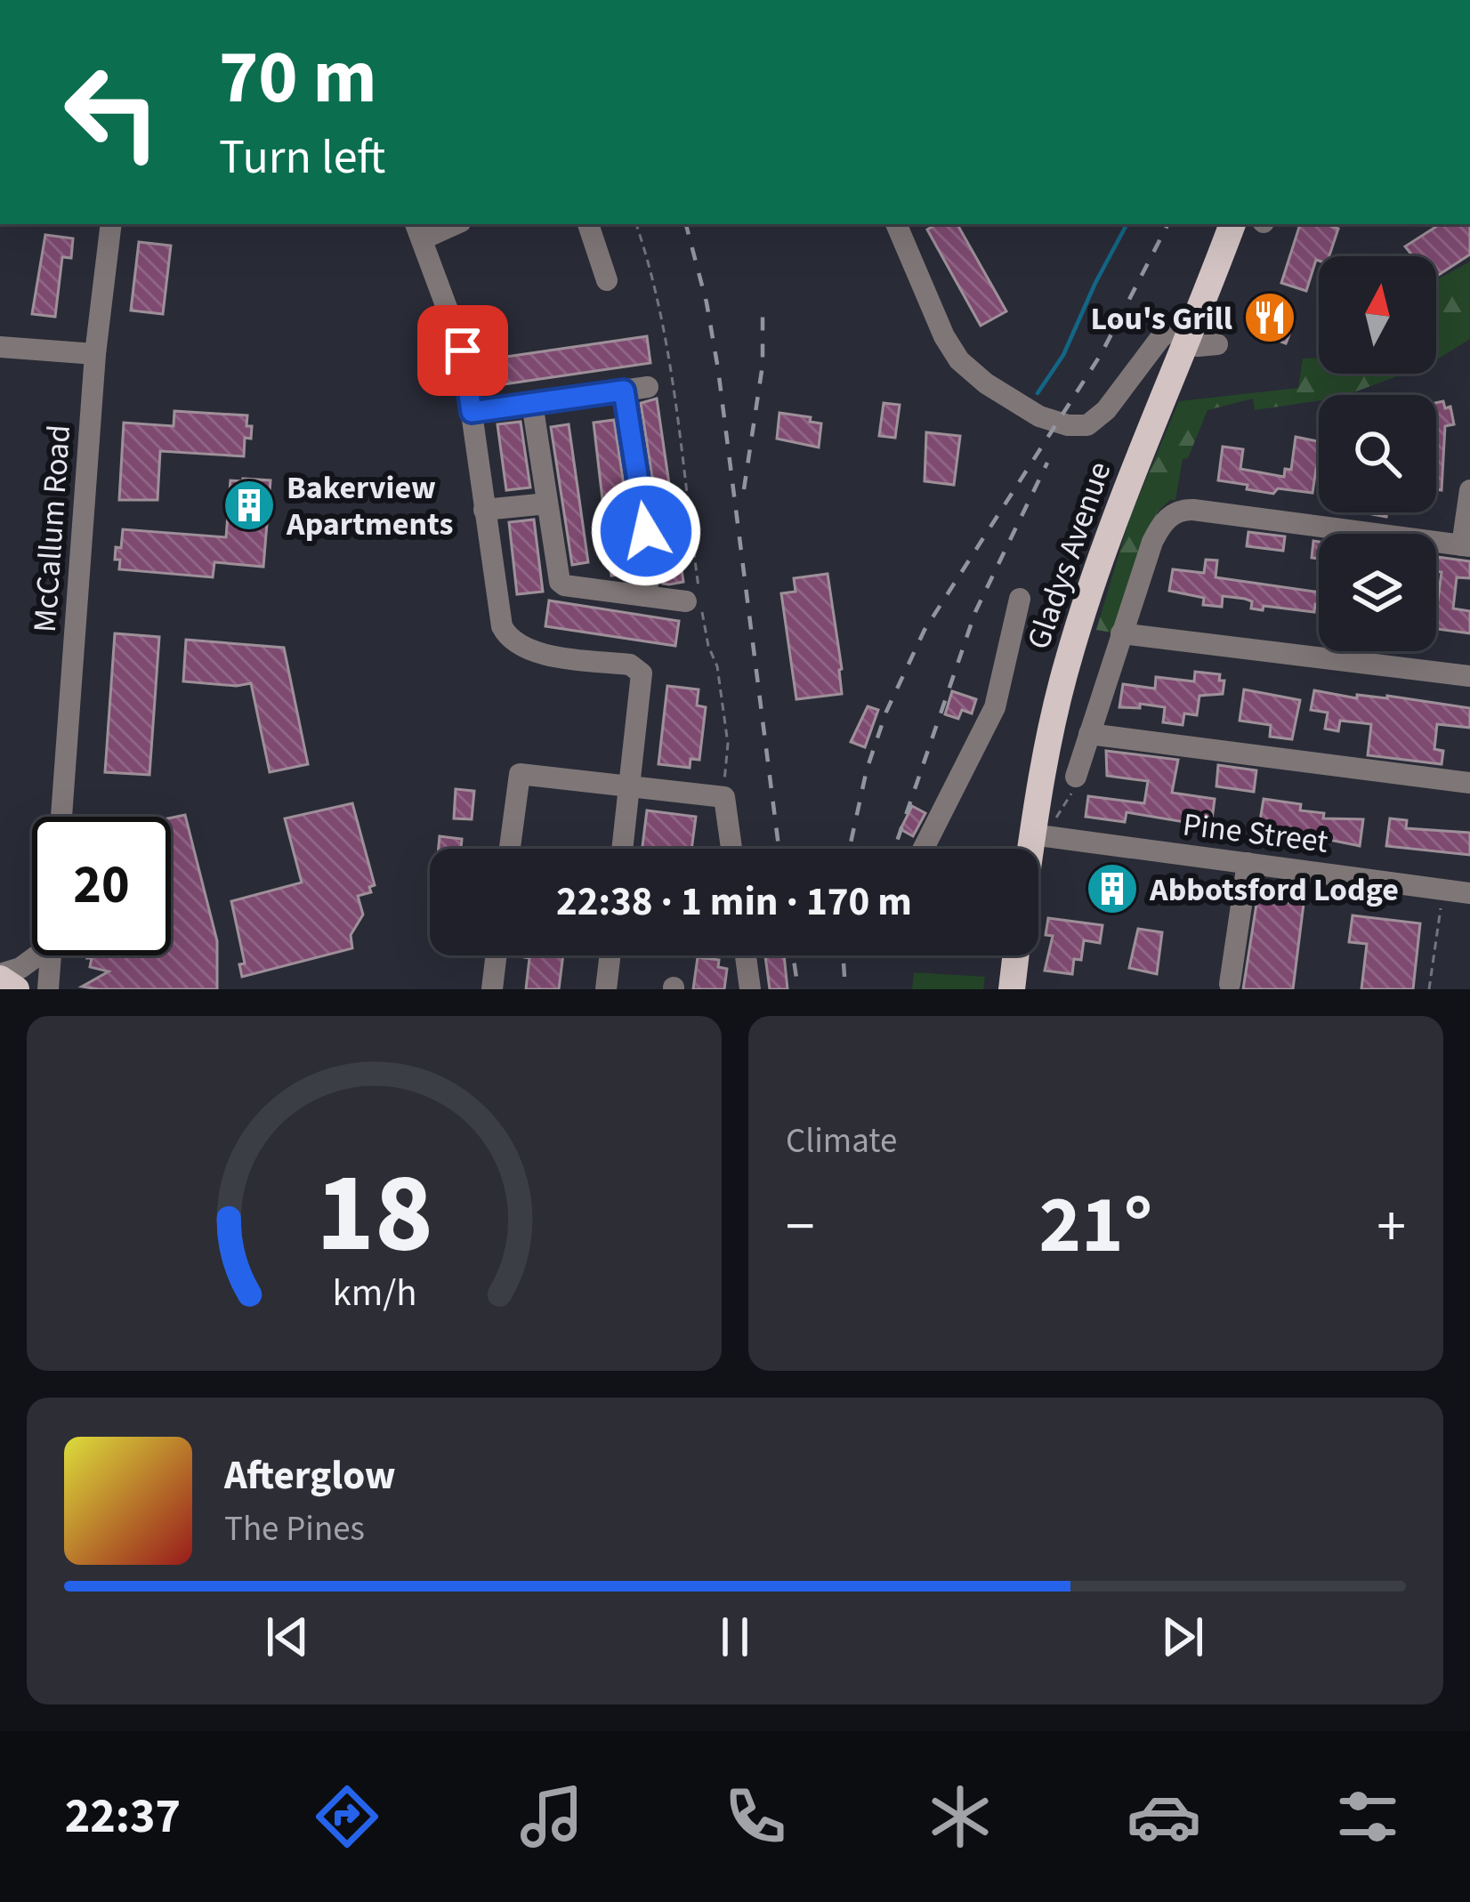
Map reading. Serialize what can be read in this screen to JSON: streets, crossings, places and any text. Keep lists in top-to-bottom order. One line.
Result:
{"streets":{"main road":["Gladys Avenue"],"street":["McCallum Road","Pine Street"]},"crossings":[["Gladys Avenue","Pine Street"]],"places":{"restaurant":["Lou's Grill"],"building":["Bakerview Apartments","Abbotsford Lodge"]},"north":"top","page":{"turn":["70 m","Turn left"],"limit":"20","trip":"22:38 · 1 min · 170 m","tile":"Climate","heat":["−","21°","+"],"song":["Afterglow","The Pines"],"tabs":"22:37","gauge":["18","km/h"]}}
